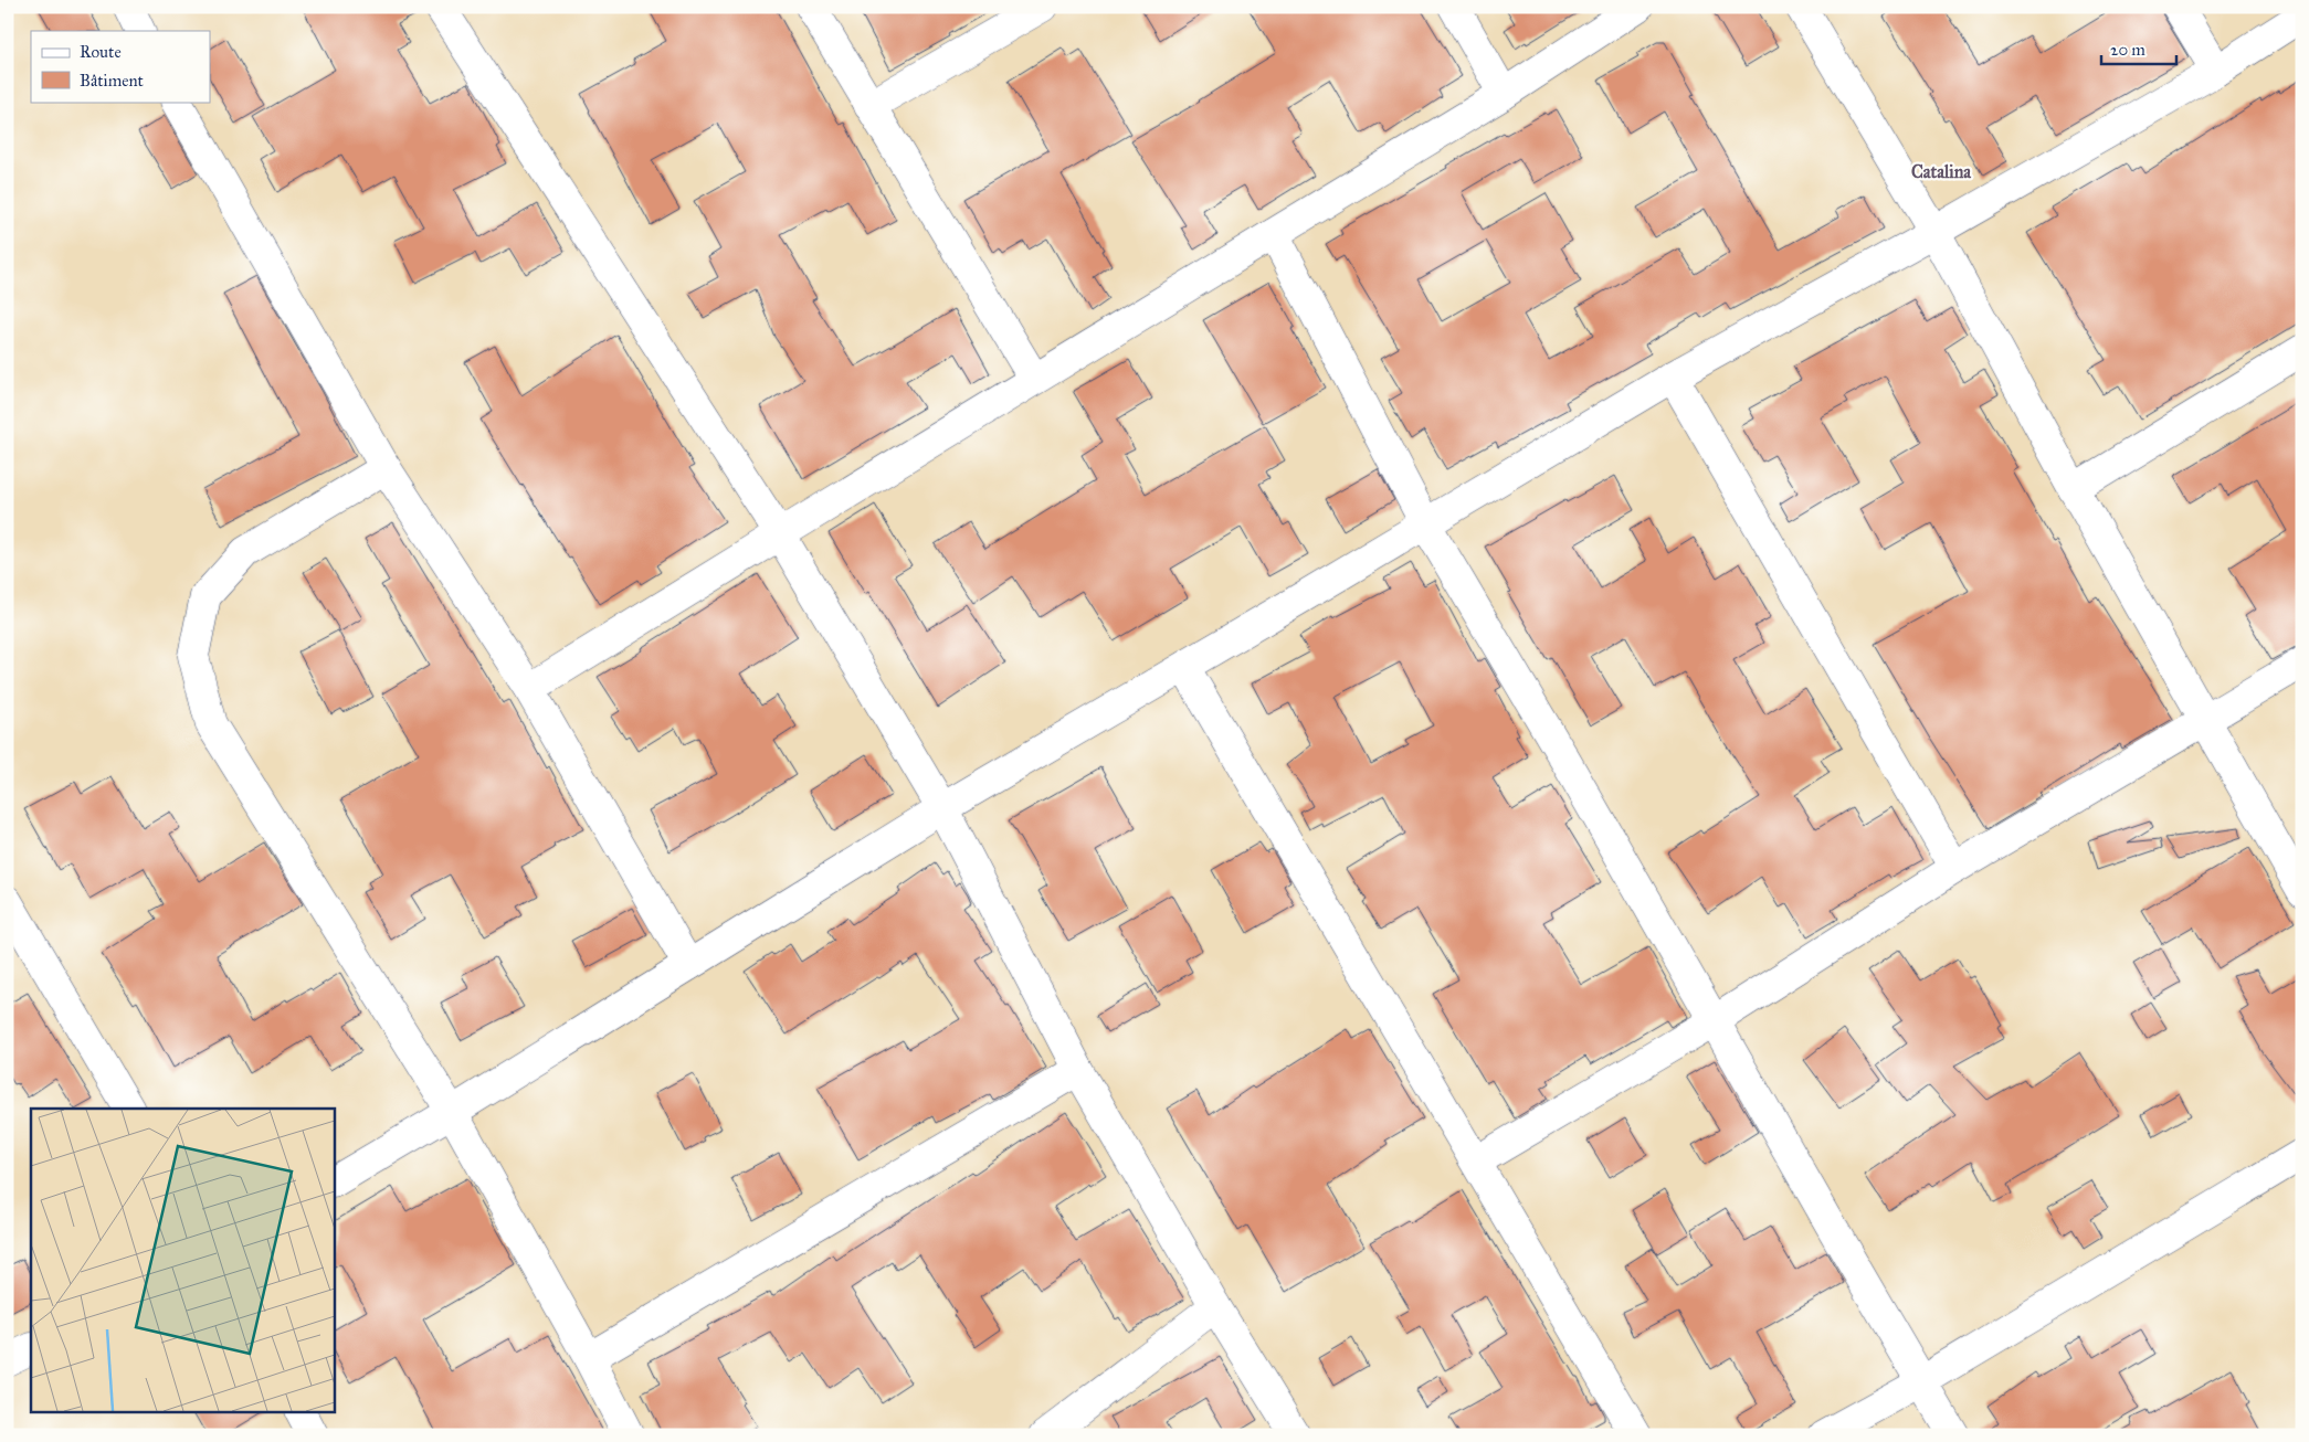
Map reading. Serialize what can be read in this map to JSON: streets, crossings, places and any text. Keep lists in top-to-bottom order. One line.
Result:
{"districts":["Catalina"],"legend":["Route","Bâtiment"],"scale_bar":"20 m"}
